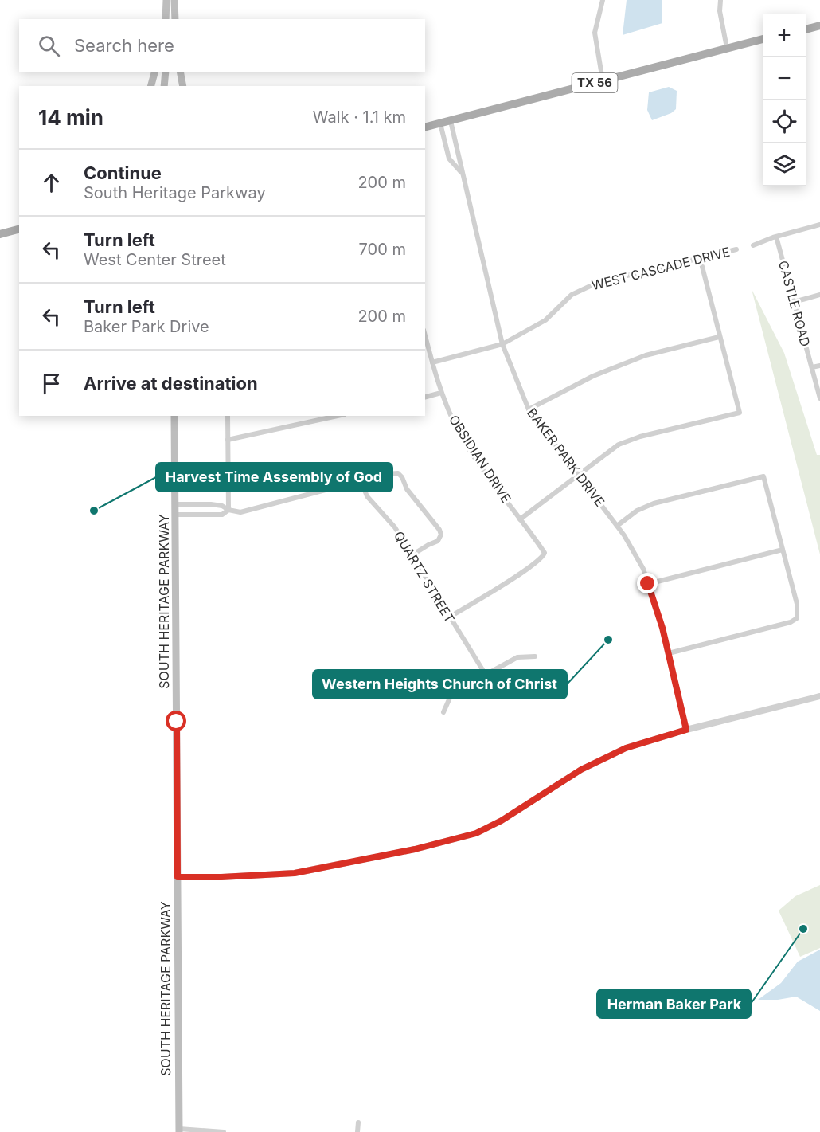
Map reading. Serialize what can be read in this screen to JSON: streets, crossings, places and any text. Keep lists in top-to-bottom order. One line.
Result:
{"streets":{"main road":["TX 56","SOUTH HERITAGE PARKWAY"],"street":["WEST CASCADE DRIVE","CASTLE ROAD","BAKER PARK DRIVE","OBSIDIAN DRIVE","QUARTZ STREET"]},"crossings":[["TX 56","BAKER PARK DRIVE"],["WEST CASCADE DRIVE","BAKER PARK DRIVE"],["WEST CASCADE DRIVE","OBSIDIAN DRIVE"],["OBSIDIAN DRIVE","QUARTZ STREET"]],"places":["Harvest Time Assembly of God","Western Heights Church of Christ","Herman Baker Park"],"page":{"map_buttons":["+","−"],"search":"Search here","heading":["14 min","Walk · 1.1 km"],"list":[["Continue","South Heritage Parkway","200 m"],["Turn left","West Center Street","700 m"],["Turn left","Baker Park Drive","200 m"],"Arrive at destination"]}}
